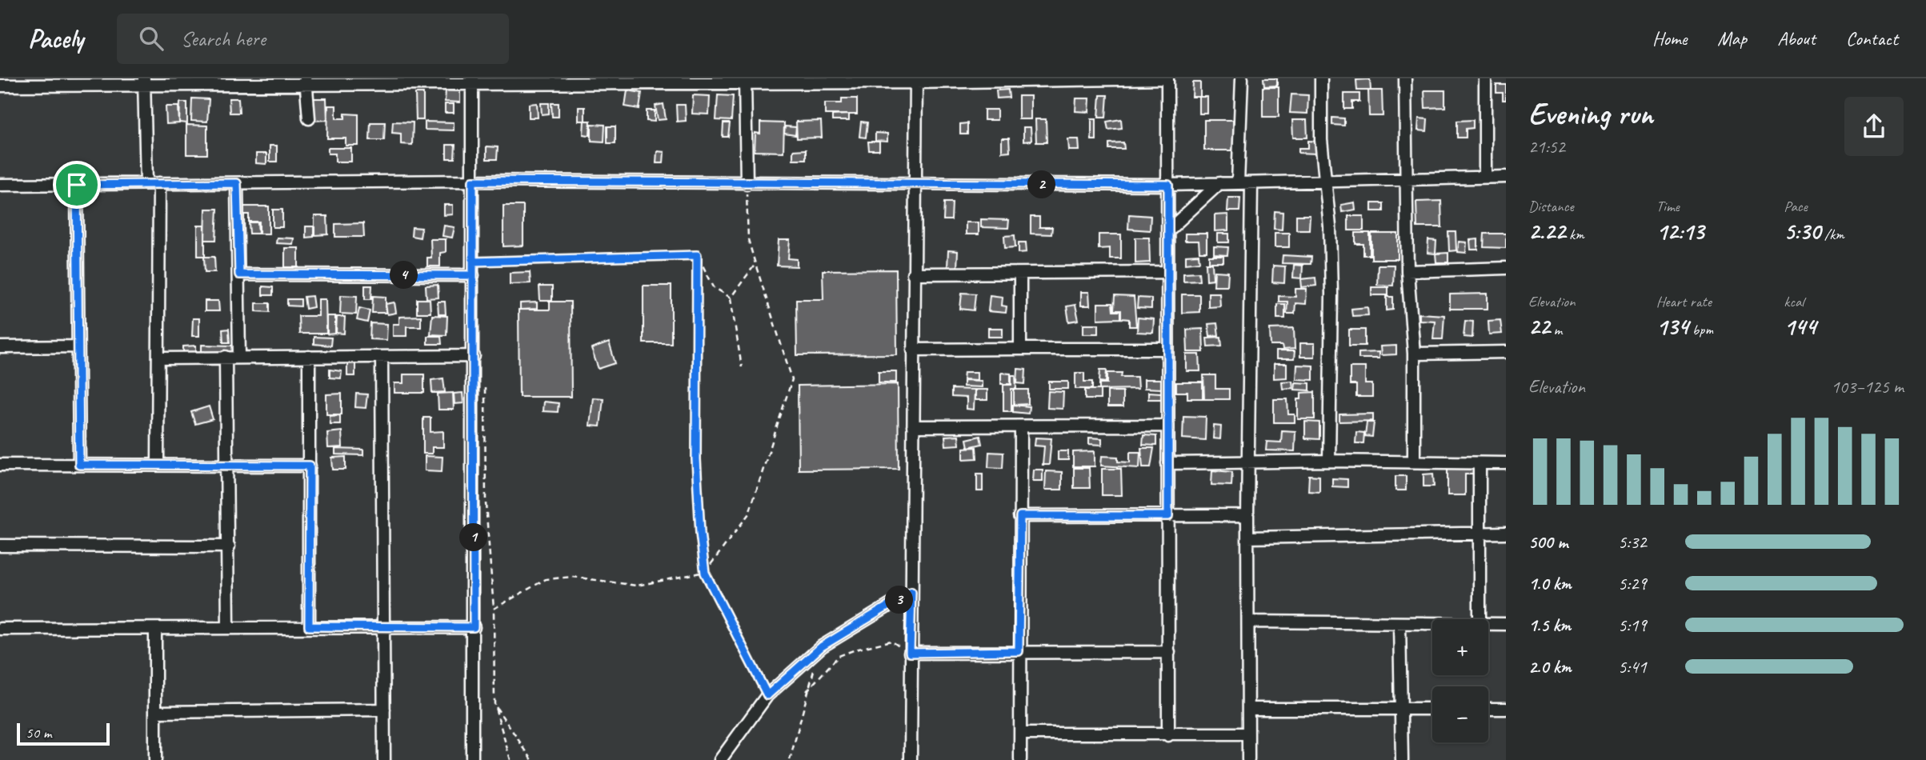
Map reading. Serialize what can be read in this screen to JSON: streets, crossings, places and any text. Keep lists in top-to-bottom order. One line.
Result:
{"scale_bar":"50 m","page":{"header":"Pacely","search":"Search here","nav":["Home","Map","About","Contact"],"heading":["Evening run","21:52"],"pins":["2","4","1","3"],"stats":[["Distance","2.22 km"],["Time","12:13"],["Pace","5:30 /km"],["Elevation","22 m"],["Heart rate","134 bpm"],["kcal","144"]],"chart":["Elevation","103–125 m"],"list":[{"name":"500 m","note":"5:32"},{"name":"1.0 km","note":"5:29"},{"name":"1.5 km","note":"5:19"},{"name":"2.0 km","note":"5:41"}],"map_buttons":["+","−"],"scale":"50 m"}}
